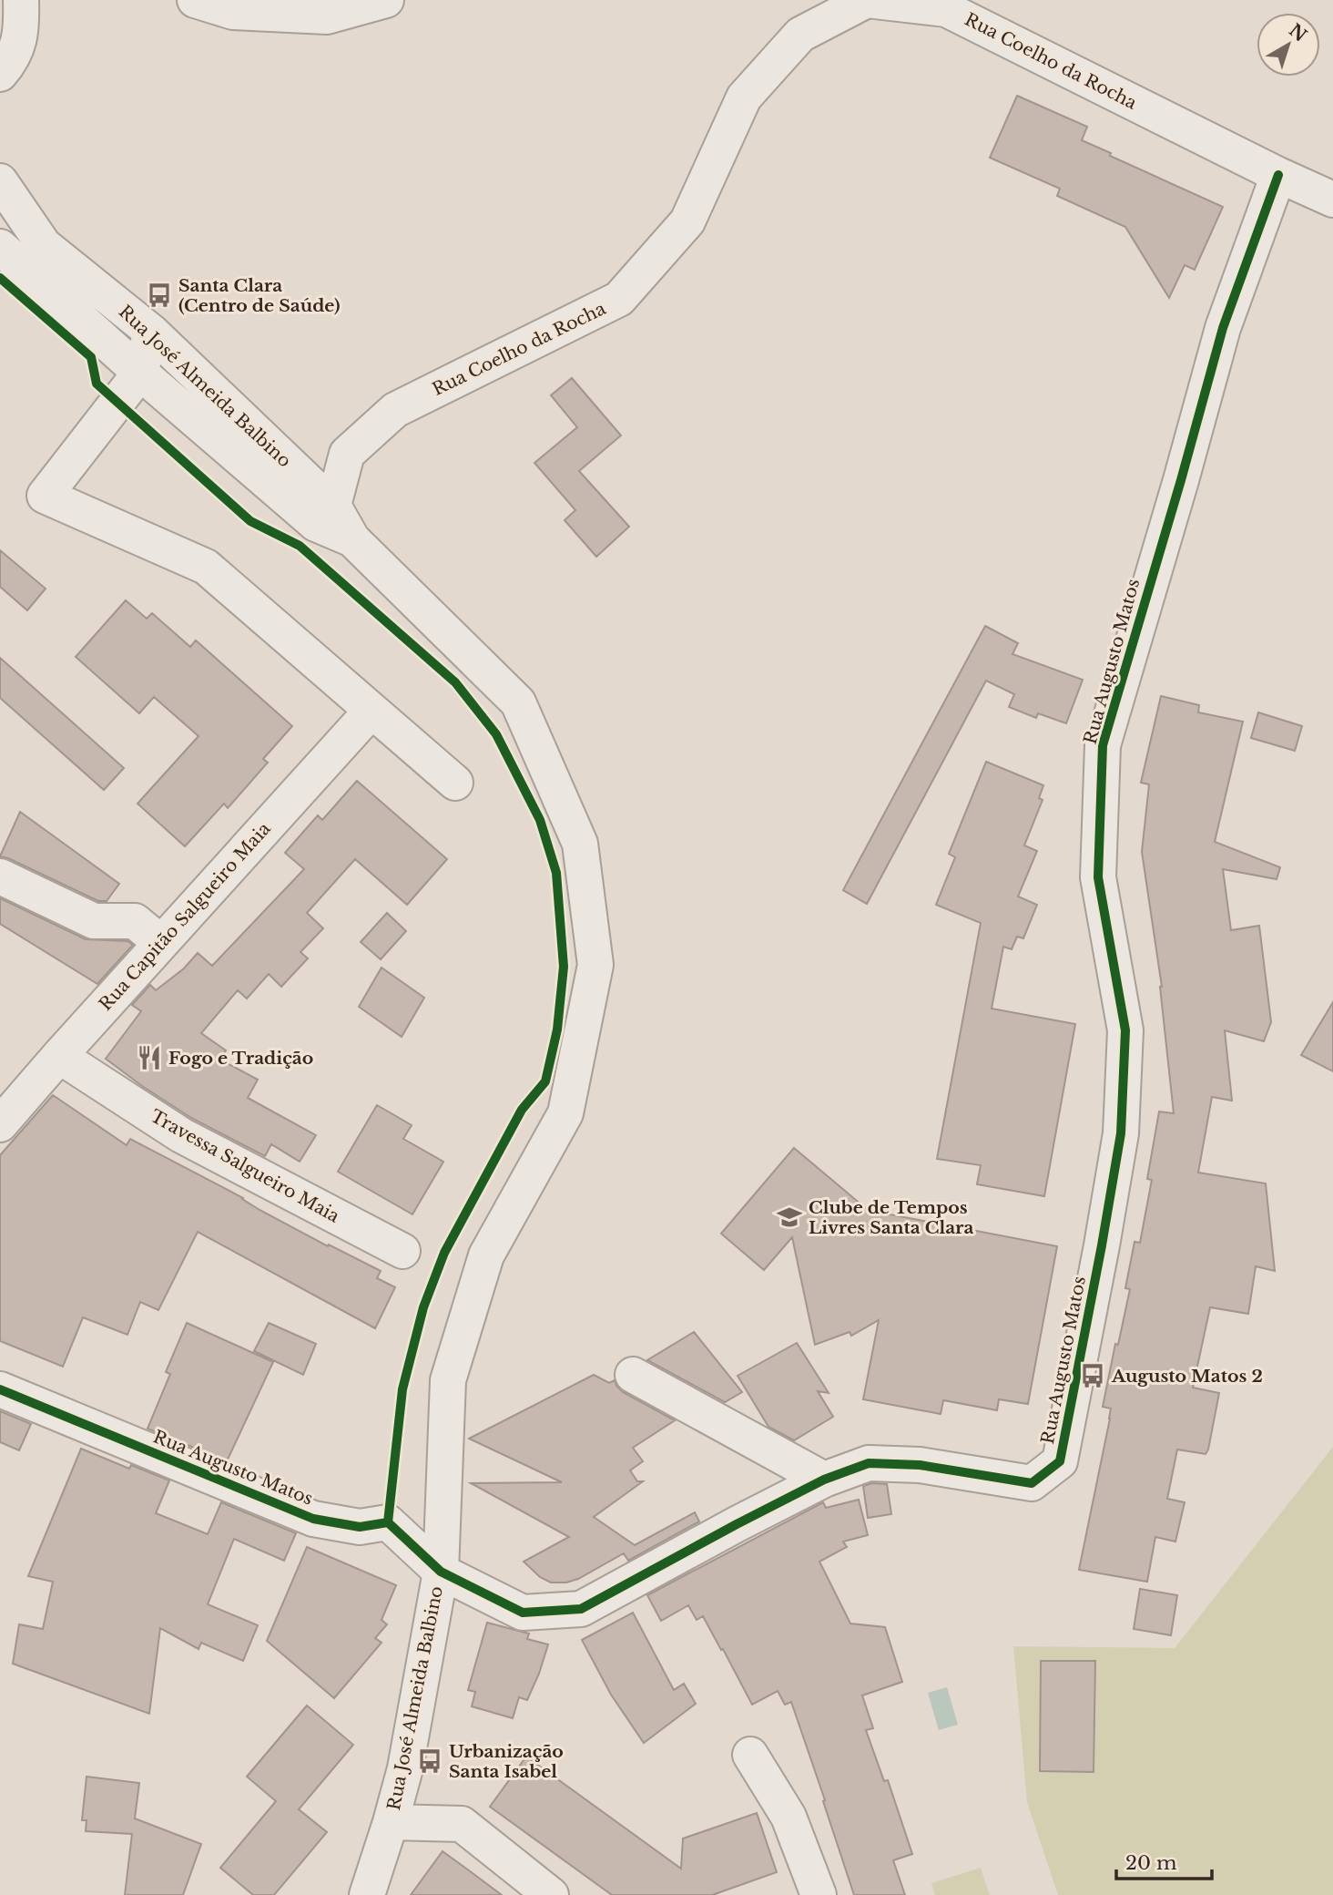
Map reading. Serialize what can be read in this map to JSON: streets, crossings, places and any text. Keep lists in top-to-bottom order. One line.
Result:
{"streets":{"street":["Rua Coelho da Rocha","Rua José Almeida Balbino","Rua Augusto Matos","Rua Capitão Salgueiro Maia","Travessa Salgueiro Maia"]},"crossings":[["Rua Coelho da Rocha","Rua José Almeida Balbino"],["Rua Coelho da Rocha","Rua Augusto Matos"],["Rua José Almeida Balbino","Rua Augusto Matos"],["Rua Capitão Salgueiro Maia","Travessa Salgueiro Maia"]],"places":{"bus stop":["Santa Clara (Centro de Saúde)","Augusto Matos 2","Urbanização Santa Isabel"],"restaurant":["Fogo e Tradição"],"school or university":["Clube de Tempos Livres Santa Clara"]},"scale_bar":"20 m","north":"top right"}
